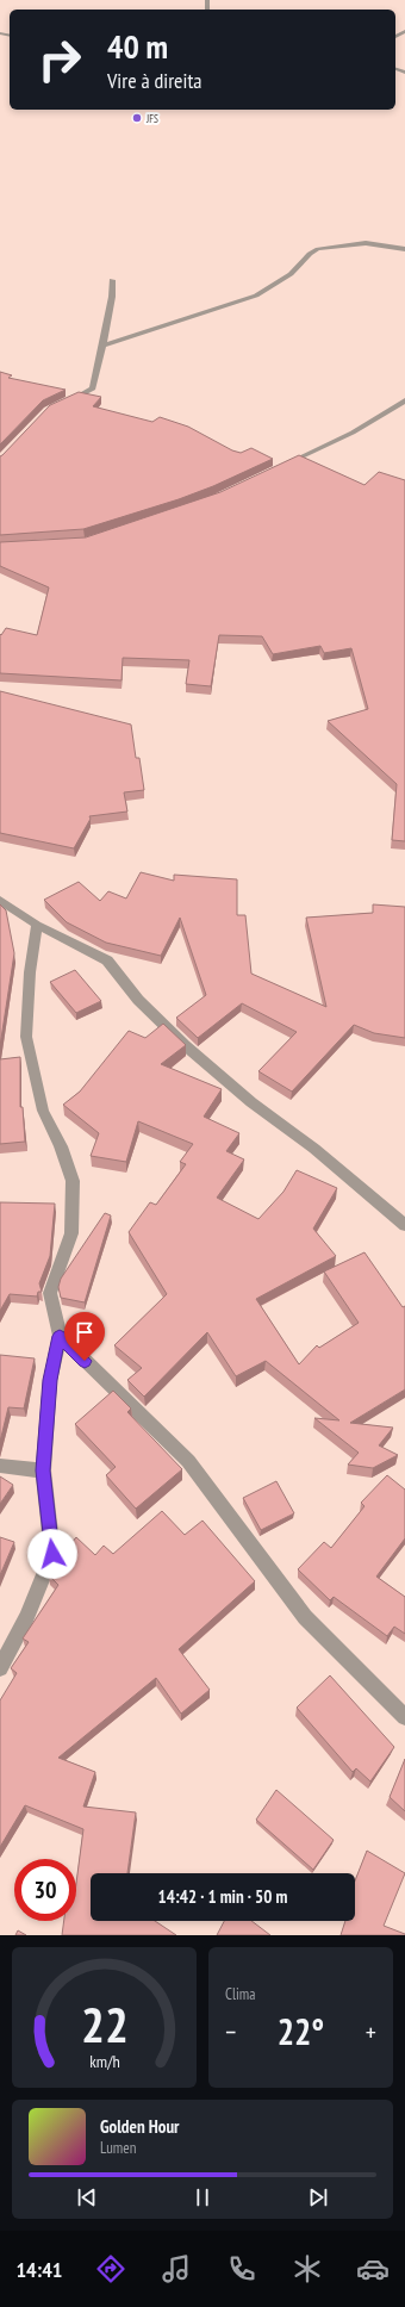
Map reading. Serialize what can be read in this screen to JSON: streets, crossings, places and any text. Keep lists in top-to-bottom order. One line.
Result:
{"places":["JFS"],"page":{"turn":["40 m","Vire à direita"],"limit":"30","trip":"14:42 · 1 min · 50 m","tile":"Clima","heat":["−","22°","+"],"song":["Golden Hour","Lumen"],"tabs":"14:41","gauge":["22","km/h"]}}
